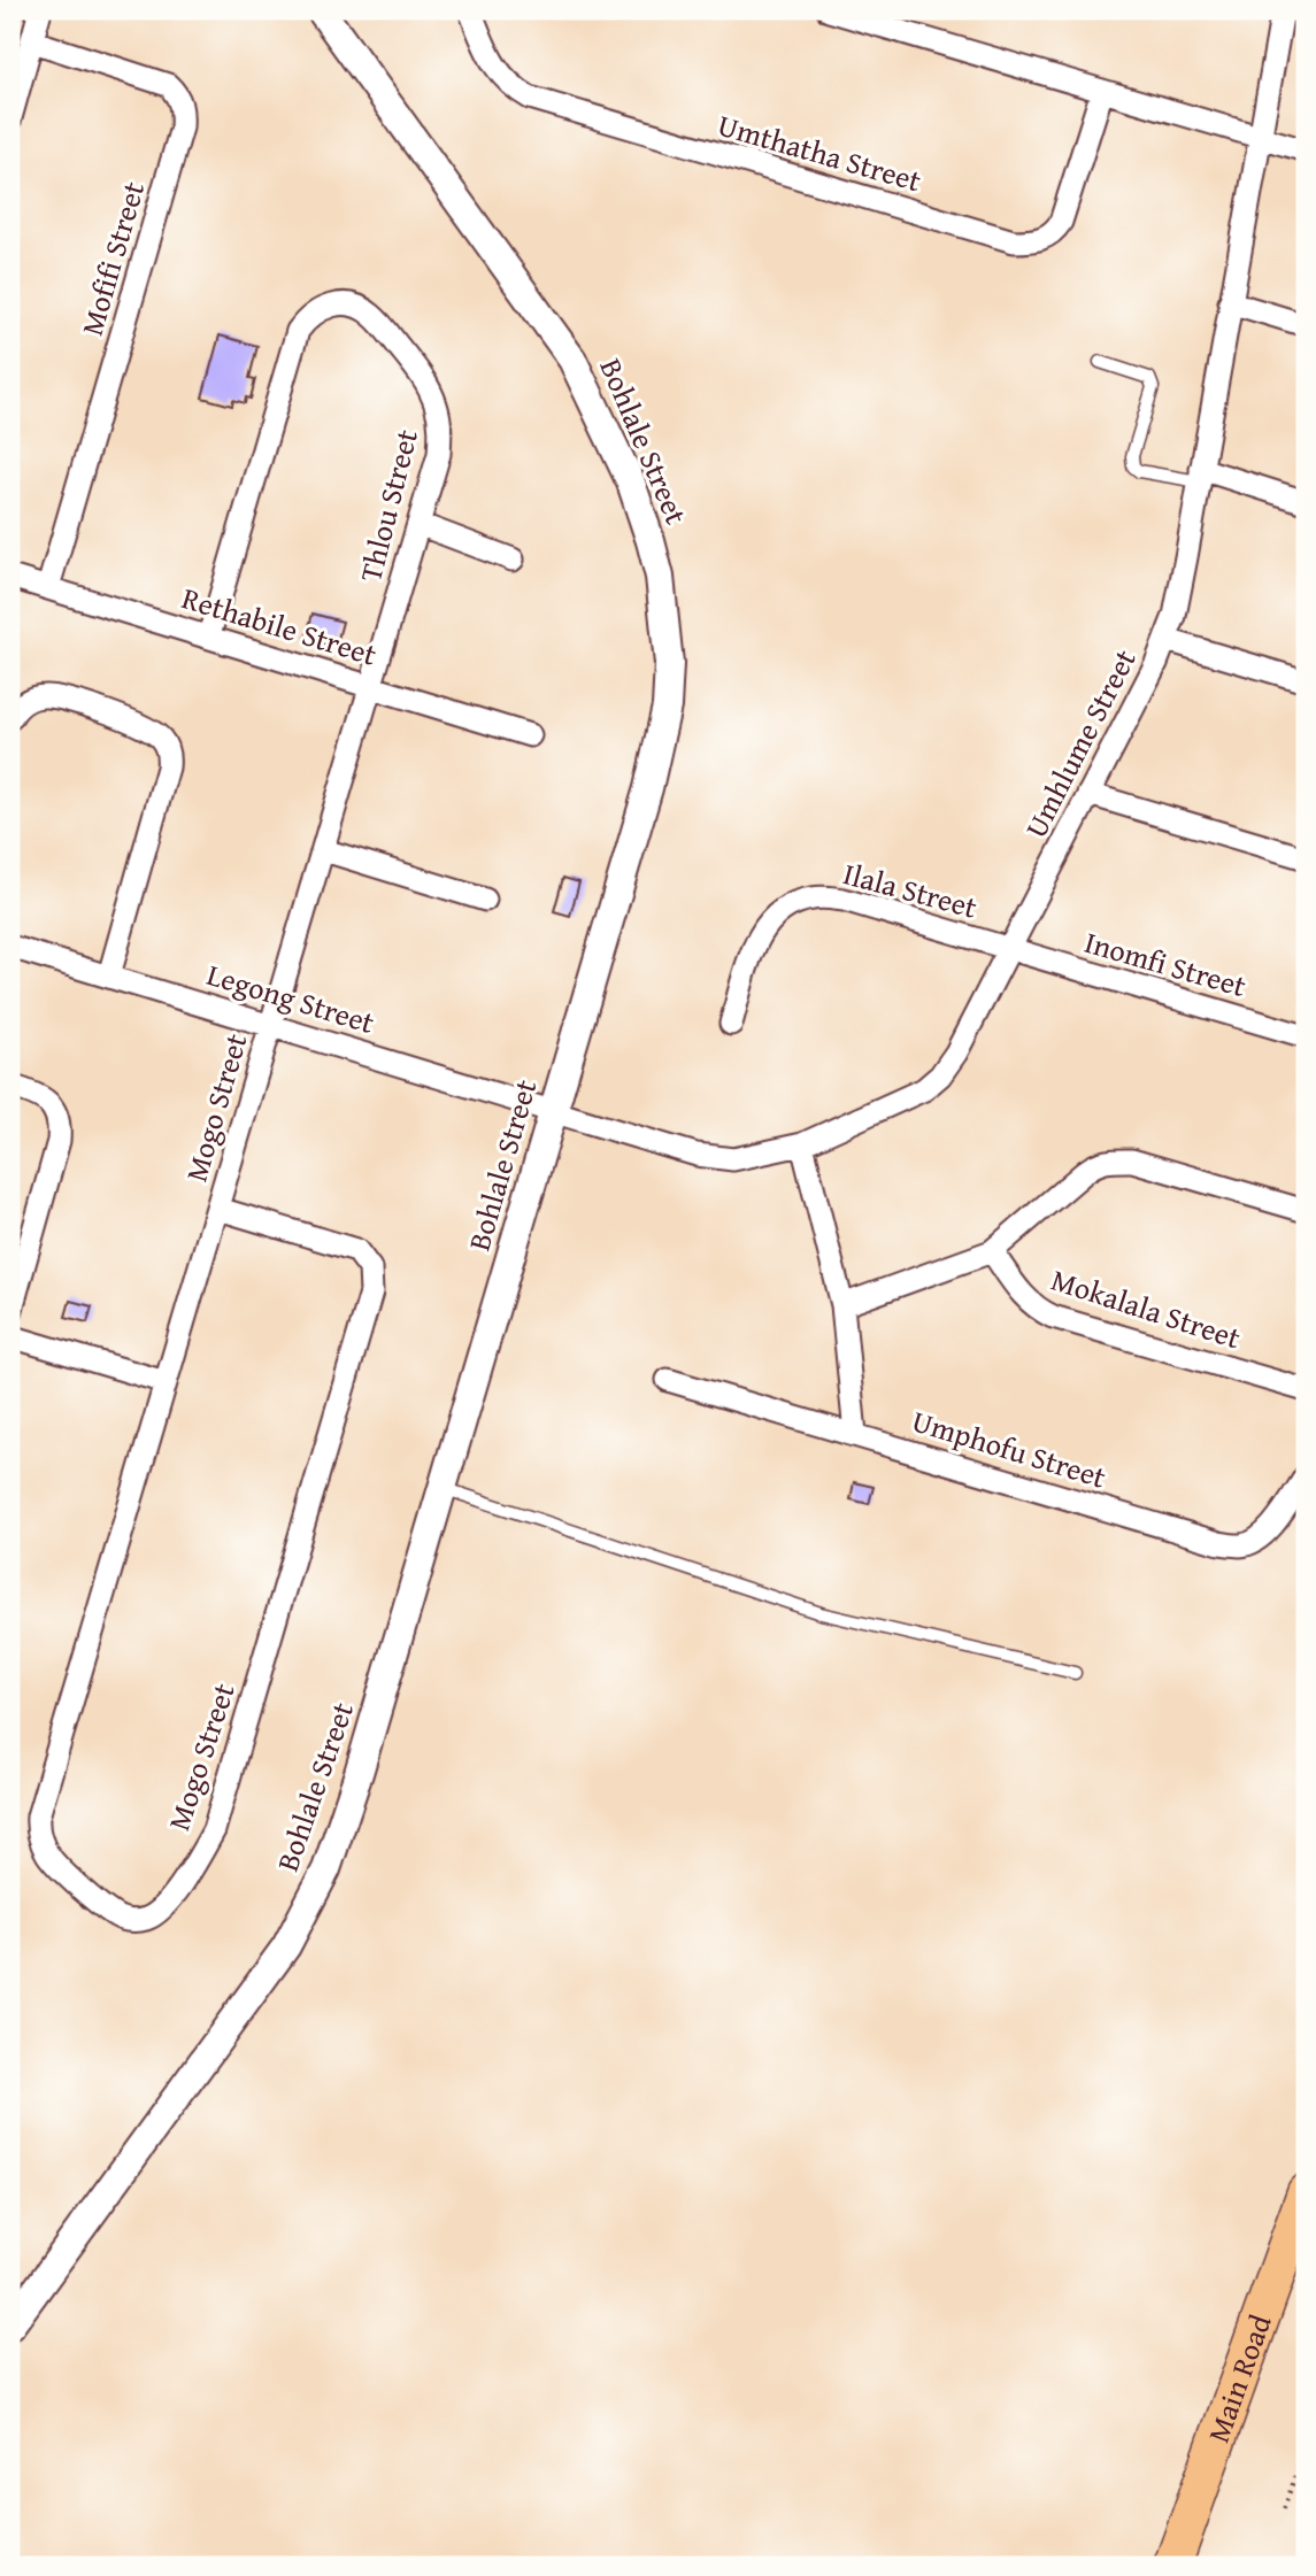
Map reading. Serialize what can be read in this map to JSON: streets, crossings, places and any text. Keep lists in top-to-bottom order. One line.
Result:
{"streets":{"main road":["Main Road"],"street":["Umthatha Street","Mofifi Street","Bohlale Street","Thlou Street","Rethabile Street","Umhlume Street","Ilala Street","Inomfi Street","Legong Street","Mogo Street","Mokalala Street","Umphofu Street"]},"crossings":[["Mofifi Street","Rethabile Street"],["Bohlale Street","Umhlume Street"],["Bohlale Street","Legong Street"],["Thlou Street","Rethabile Street"],["Thlou Street","Legong Street"],["Thlou Street","Mogo Street"],["Umhlume Street","Ilala Street"],["Umhlume Street","Inomfi Street"],["Umhlume Street","Legong Street"],["Ilala Street","Inomfi Street"],["Legong Street","Mogo Street"]]}
